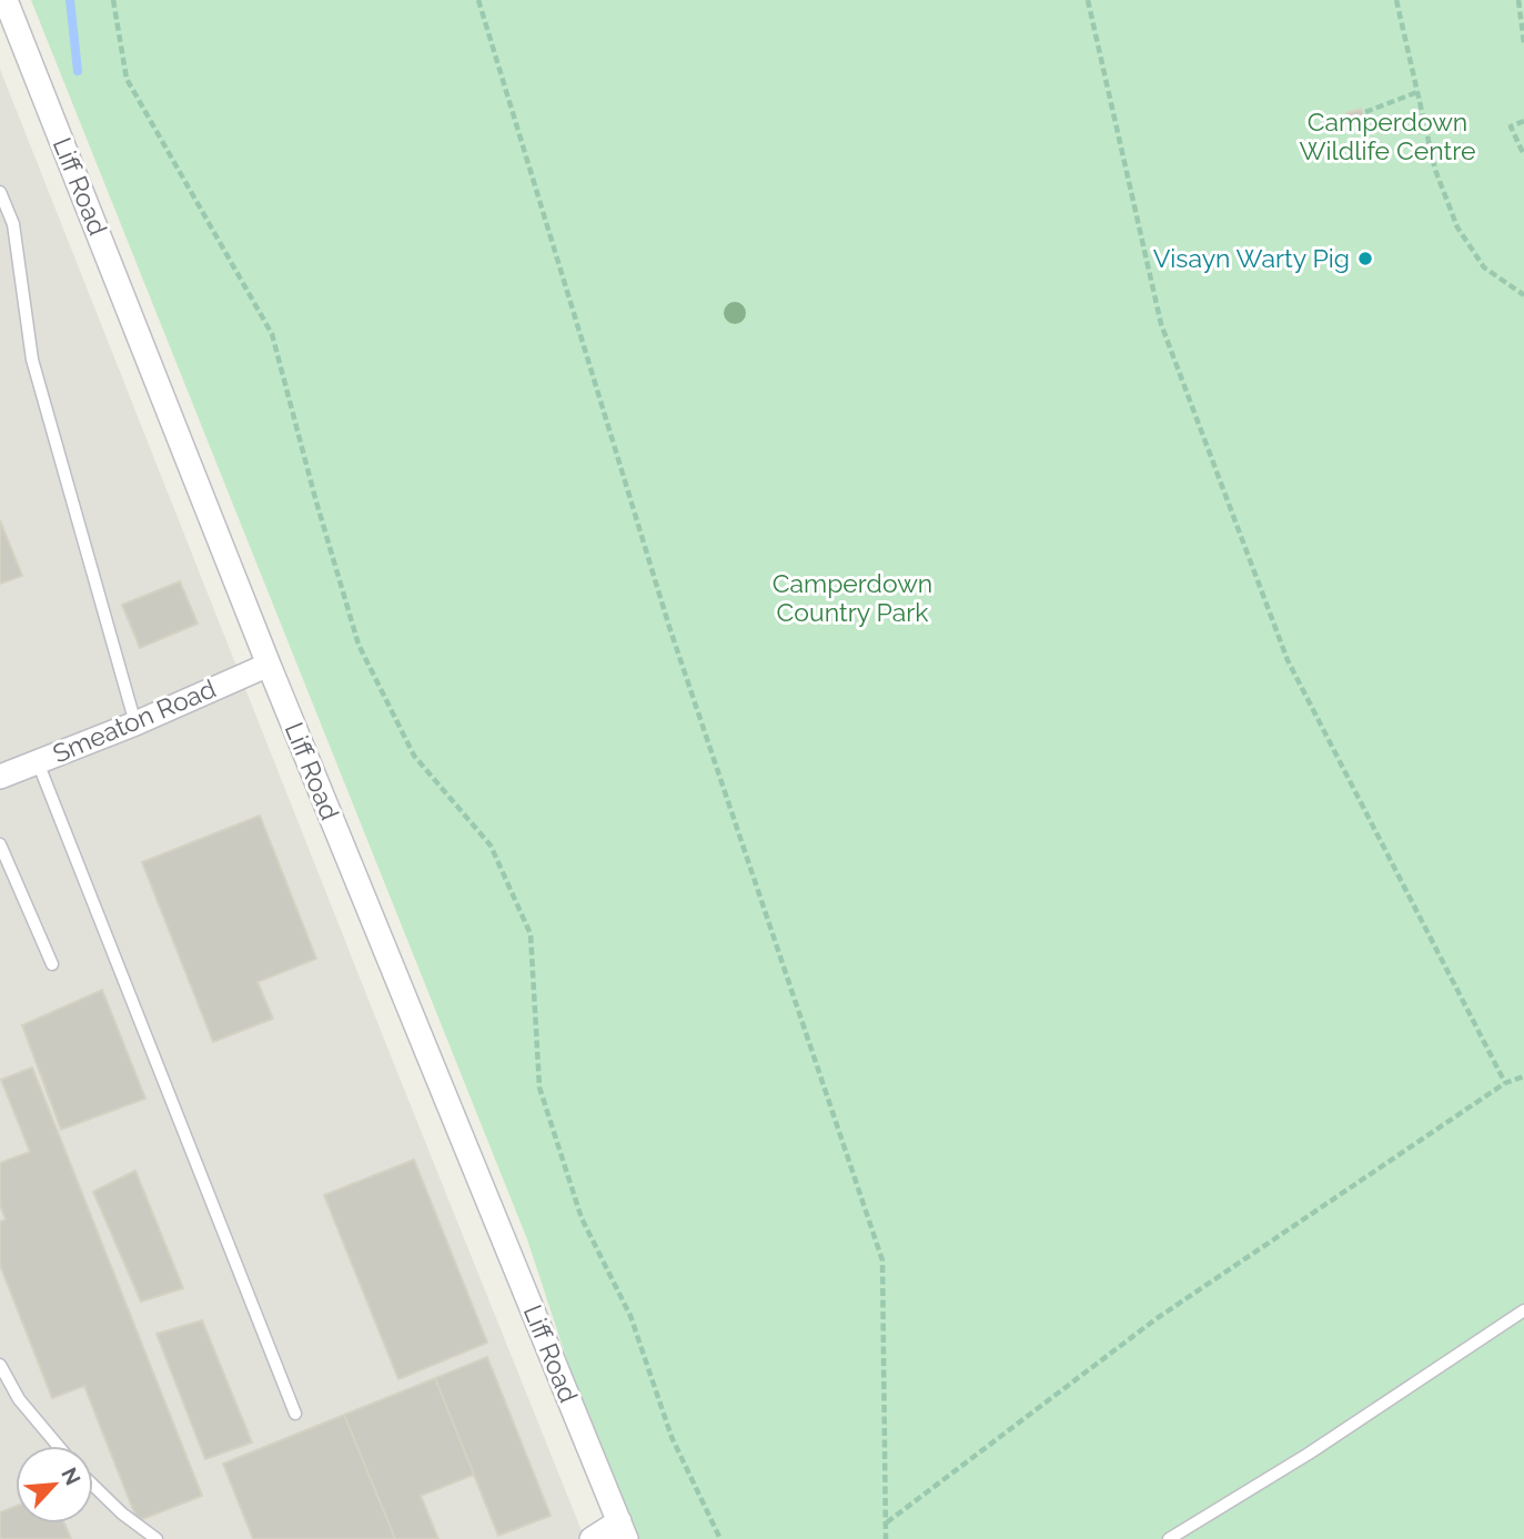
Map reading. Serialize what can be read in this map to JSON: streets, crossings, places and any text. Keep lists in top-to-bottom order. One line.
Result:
{"streets":{"street":["Liff Road","Smeaton Road"]},"crossings":[["Liff Road","Smeaton Road"]],"parks":["Camperdown Wildlife Centre","Camperdown Country Park"],"places":["Visayn Warty Pig"],"north":"top right"}
